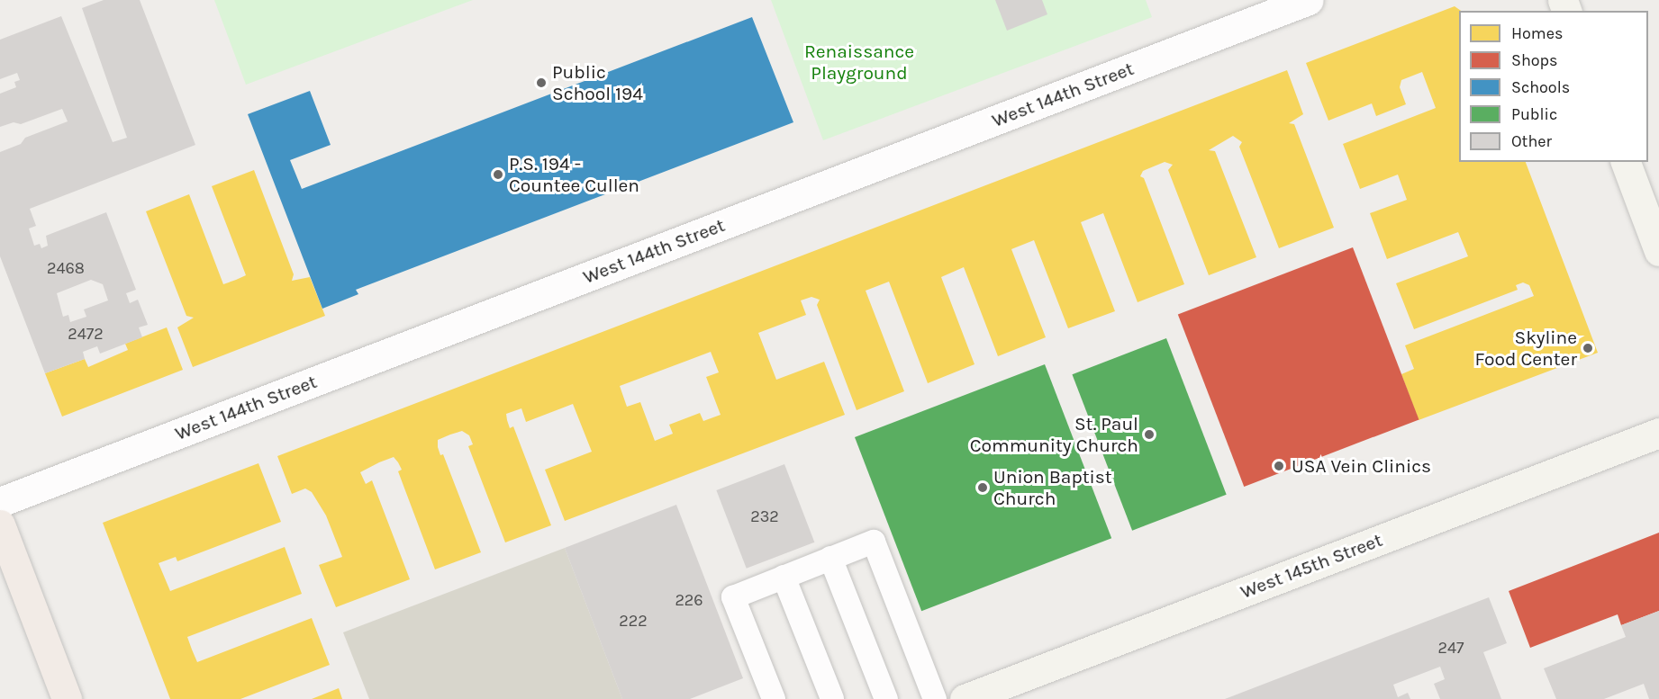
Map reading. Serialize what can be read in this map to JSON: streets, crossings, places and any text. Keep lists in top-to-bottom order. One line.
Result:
{"streets":{"main road":["West 145th Street"],"street":["West 144th Street"]},"parks":["Renaissance Playground"],"places":["Public School 194","P.S. 194 - Countee Cullen","Skyline Food Center","St. Paul Community Church","USA Vein Clinics","Union Baptist Church"],"house_numbers":["2468","2472","232","226","222","247"],"legend":["Homes","Shops","Schools","Public","Other"]}
